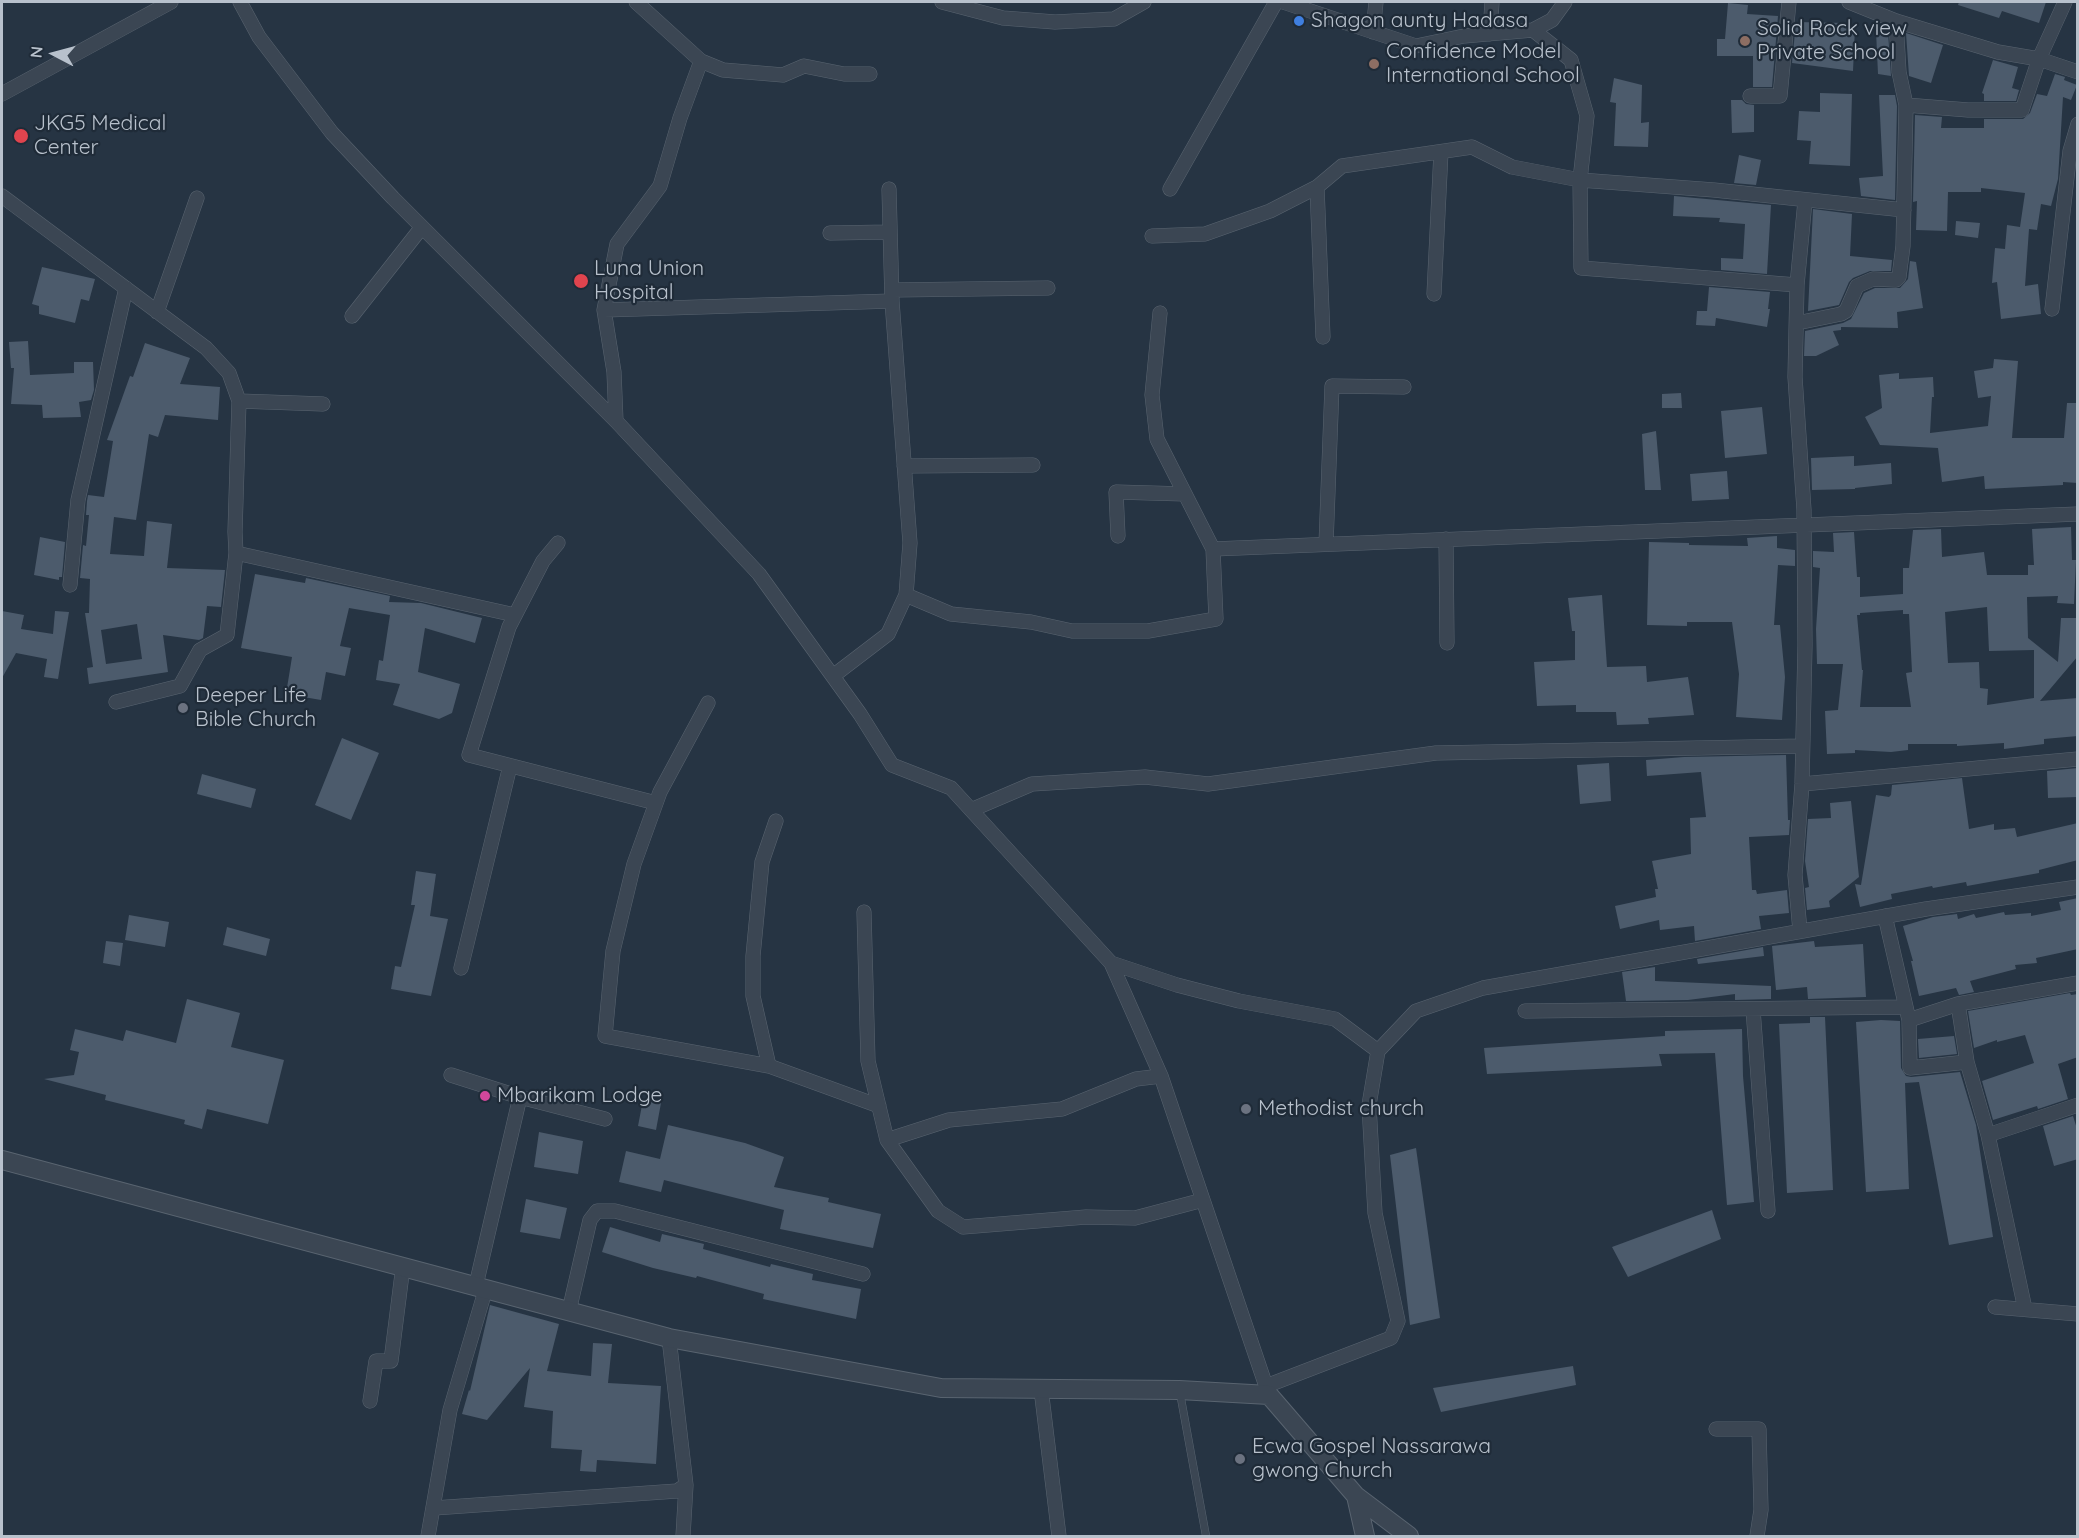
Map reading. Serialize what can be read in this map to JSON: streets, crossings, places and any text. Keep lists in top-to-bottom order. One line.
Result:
{"places":["Shagon aunty Hadasa","Solid Rock view Private School","Confidence Model International School","JKG5 Medical Center","Luna Union Hospital","Deeper Life Bible Church","Mbarikam Lodge","Methodist church","Ecwa Gospel Nassarawa gwong Church"],"north":"left"}
